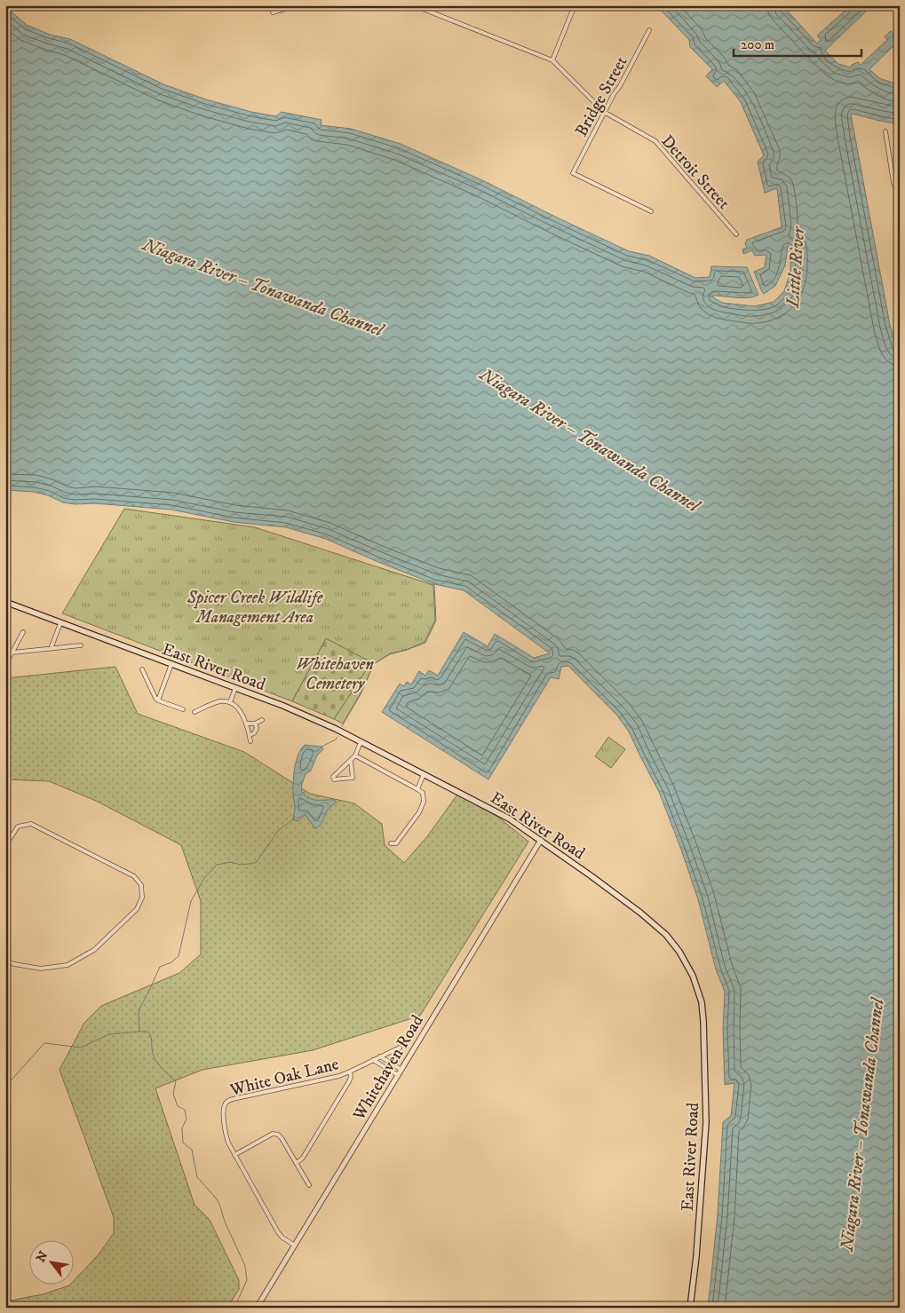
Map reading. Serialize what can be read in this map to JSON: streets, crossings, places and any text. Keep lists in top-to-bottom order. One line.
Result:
{"streets":{"main road":["East River Road"],"street":["Bridge Street","Detroit Street","Whitehaven Road","White Oak Lane"]},"crossings":[["Bridge Street","Detroit Street"],["East River Road","Whitehaven Road"],["Whitehaven Road","White Oak Lane"]],"water":["Little River","Niagara River – Tonawanda Channel"],"parks":["Spicer Creek Wildlife Management Area","Whitehaven Cemetery"],"scale_bar":"200 m","north":"top left"}
